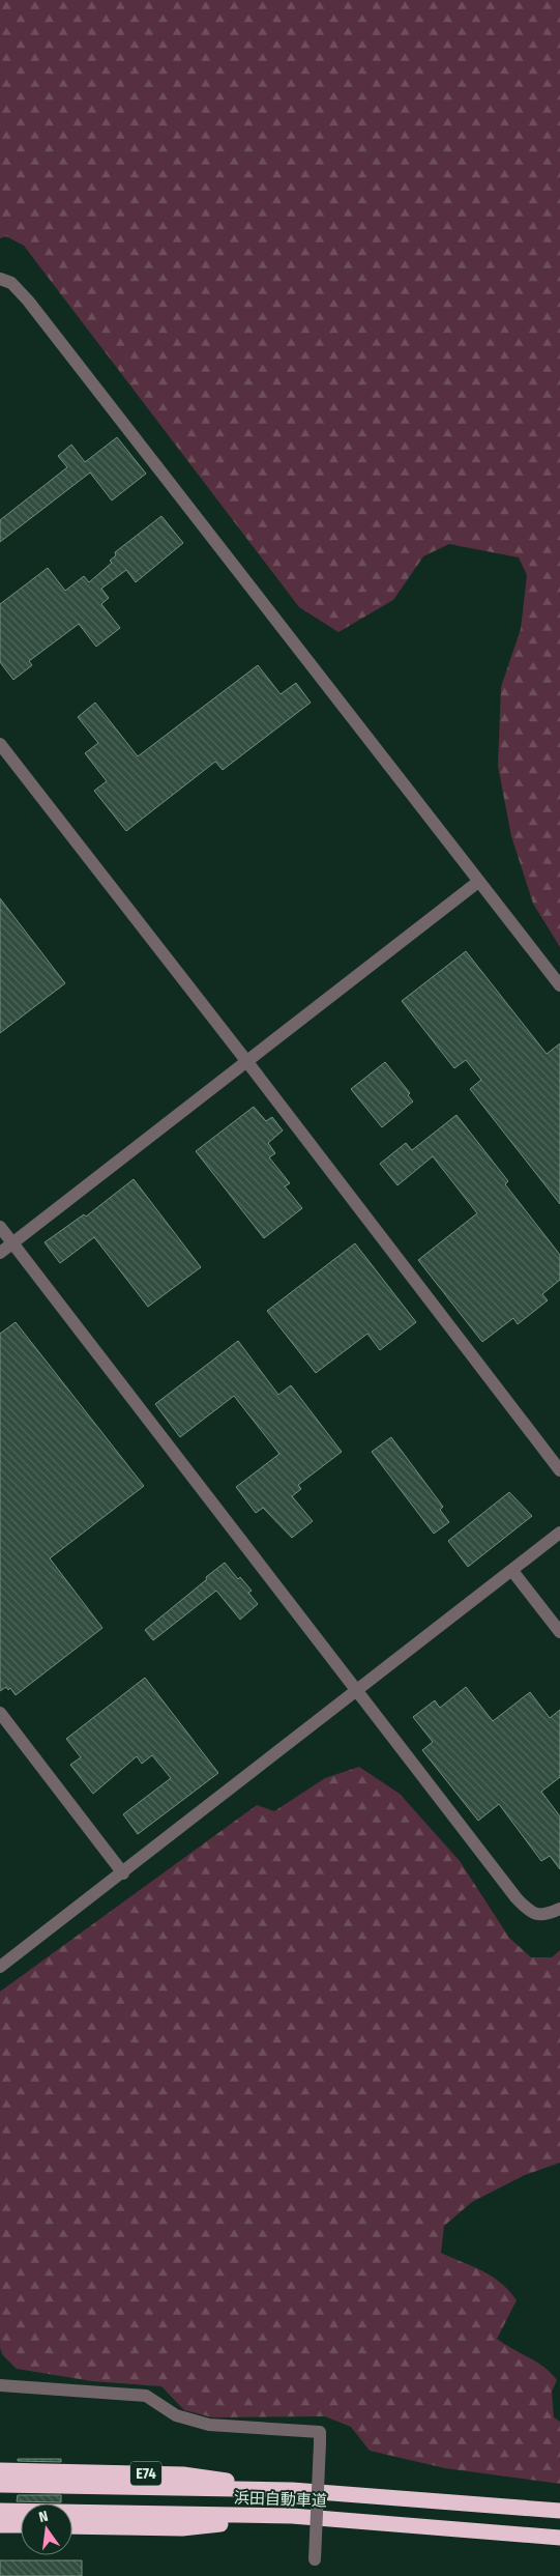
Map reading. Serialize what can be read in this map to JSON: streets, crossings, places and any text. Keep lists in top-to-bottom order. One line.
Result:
{"streets":{"highway":["E74","浜田自動車道"]},"crossings":[["E74","浜田自動車道"]],"north":"top"}
